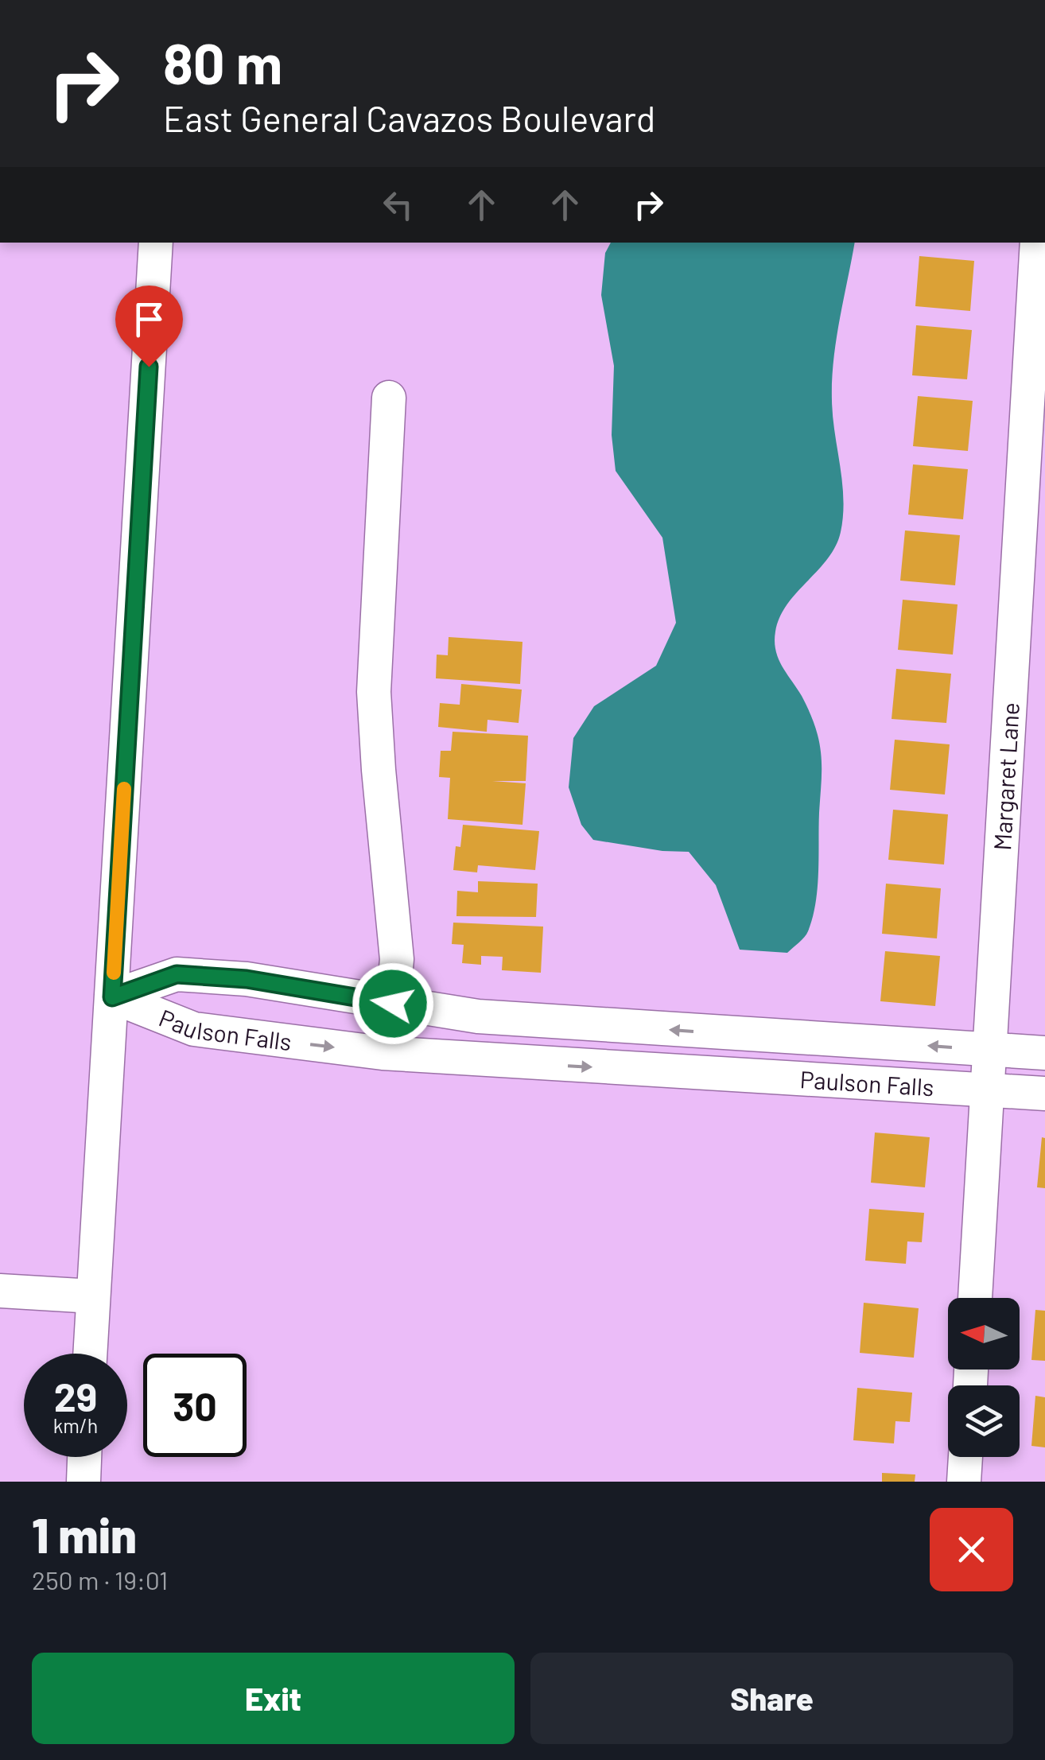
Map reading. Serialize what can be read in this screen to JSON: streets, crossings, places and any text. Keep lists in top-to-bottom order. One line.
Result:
{"streets":{"street":["Margaret Lane","Paulson Falls"]},"crossings":[["Margaret Lane","Paulson Falls"]],"north":"left","page":{"turn":["80 m","East General Cavazos Boulevard"],"speed":"29 km/h","limit":"30","heading":["1 min","250 m · 19:01"],"buttons":["Exit","Share"]}}
